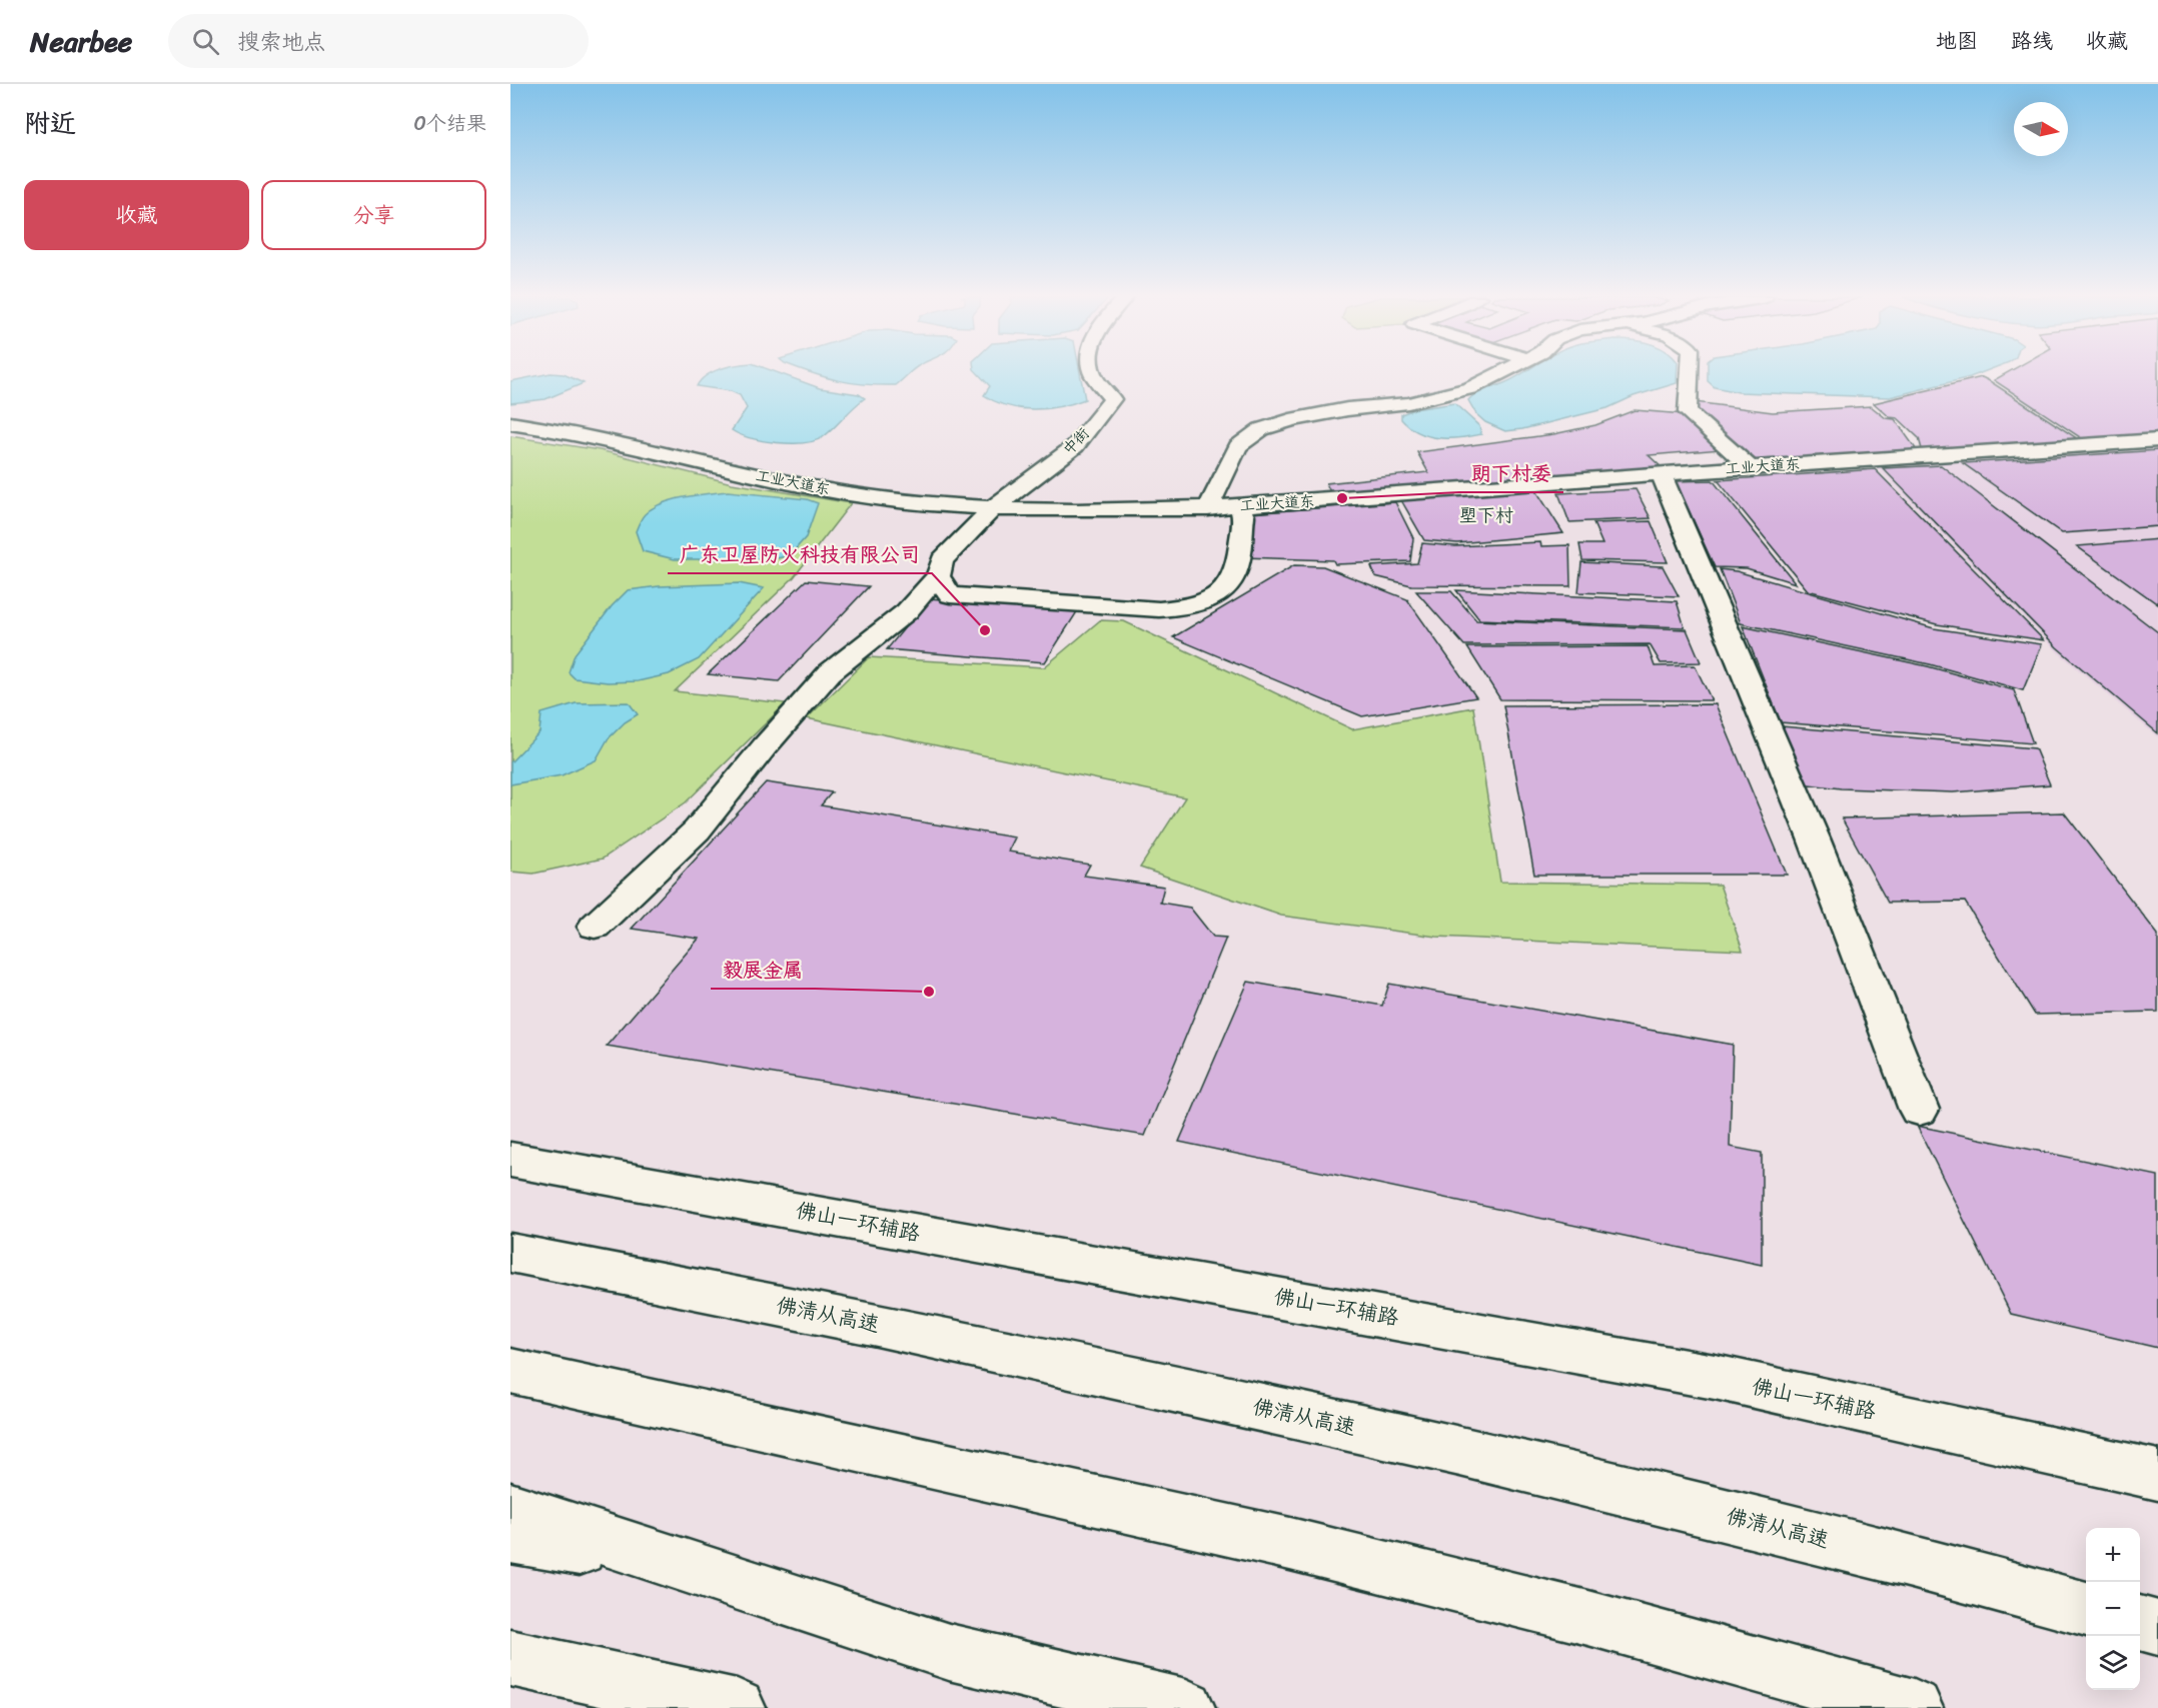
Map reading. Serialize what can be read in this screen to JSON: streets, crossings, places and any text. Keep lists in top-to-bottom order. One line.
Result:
{"streets":{"main road":["中街","工业大道东","佛山一环辅路","佛清从高速"]},"crossings":[["中街","工业大道东"]],"districts":["塱下村"],"places":["朗下村委","广东卫屋防火科技有限公司","毅展金属"],"north":"right","page":{"header":"Nearbee","search":"搜索地点","nav":["地图","路线","收藏"],"heading":["附近","0个结果"],"buttons":["收藏","分享"],"map_buttons":["+","−"]}}
